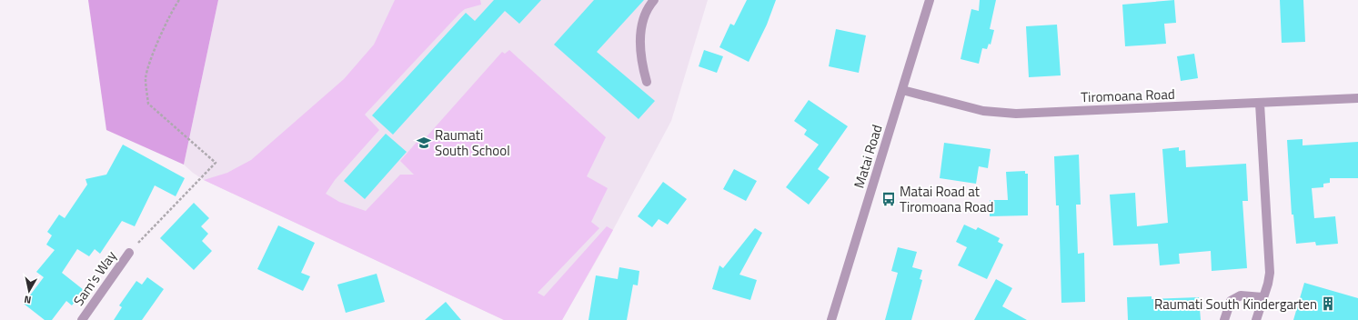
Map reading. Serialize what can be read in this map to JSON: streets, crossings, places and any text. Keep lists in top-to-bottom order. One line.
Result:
{"streets":{"street":["Tiromoana Road","Matai Road","Sam's Way"]},"crossings":[["Tiromoana Road","Matai Road"]],"places":{"school or university":["Raumati South School"],"bus stop":["Matai Road at Tiromoana Road"],"building":["Raumati South Kindergarten"]},"north":"bottom"}
